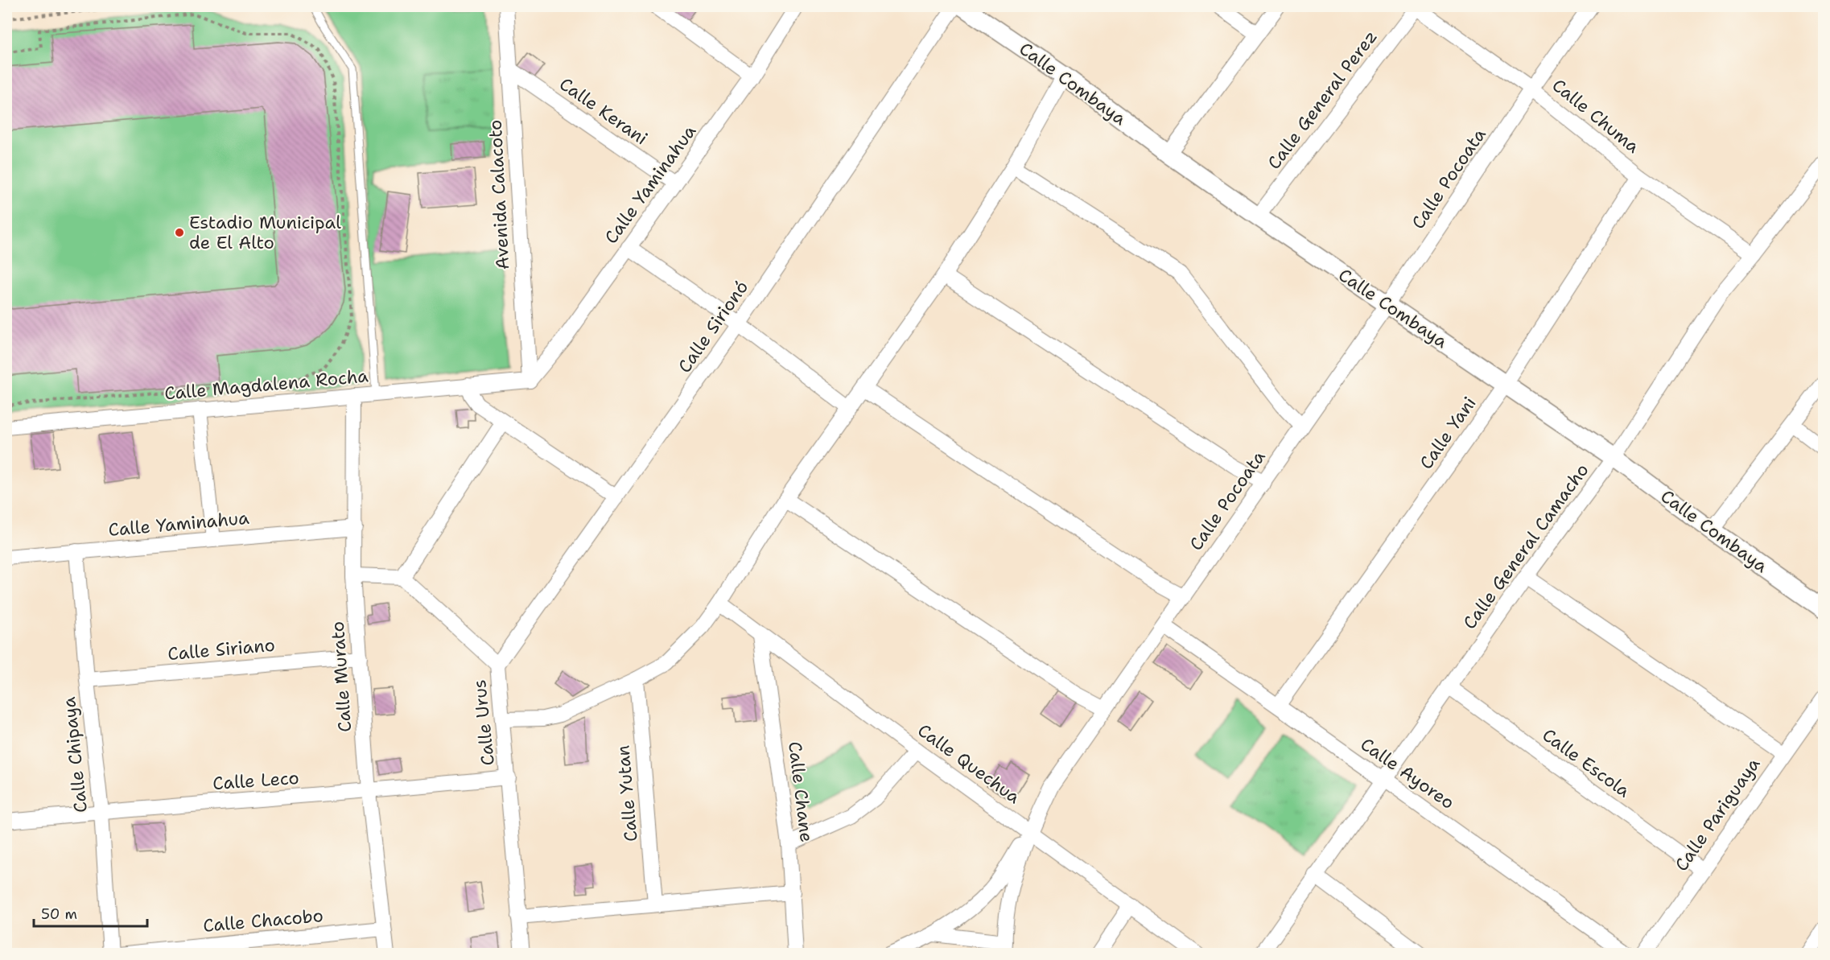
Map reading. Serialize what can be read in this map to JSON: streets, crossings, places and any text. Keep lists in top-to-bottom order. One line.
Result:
{"streets":{"street":["Calle Combaya","Calle General Perez","Calle Kerani","Calle Chuma","Calle Pocoata","Calle Yaminahua","Avenida Calacoto","Calle Sirionó","Calle Magdalena Rocha","Calle Yani","Calle General Camacho","Calle Siriano","Calle Murato","Calle Urus","Calle Chipaya","Calle Escola","Calle Quechua","Calle Ayoreo","Calle Leco","Calle Chane","Calle Yutan","Calle Pariguaya","Calle Chacobo"]},"crossings":[["Calle Combaya","Calle General Perez"],["Calle Combaya","Calle Pocoata"],["Calle Combaya","Calle Yani"],["Calle Combaya","Calle General Camacho"],["Calle General Perez","Calle Chuma"],["Calle Kerani","Calle Yaminahua"],["Calle Kerani","Avenida Calacoto"],["Calle Chuma","Calle Pocoata"],["Calle Chuma","Calle Yani"],["Calle Chuma","Calle General Camacho"],["Calle Pocoata","Calle Quechua"],["Calle Pocoata","Calle Ayoreo"],["Calle Yaminahua","Avenida Calacoto"],["Calle Yaminahua","Calle Magdalena Rocha"],["Calle Yaminahua","Calle Murato"],["Calle Yaminahua","Calle Chipaya"],["Avenida Calacoto","Calle Magdalena Rocha"],["Calle Sirionó","Calle Urus"],["Calle Magdalena Rocha","Calle Murato"],["Calle Yani","Calle Ayoreo"],["Calle General Camacho","Calle Escola"],["Calle General Camacho","Calle Ayoreo"],["Calle Siriano","Calle Murato"],["Calle Siriano","Calle Chipaya"],["Calle Murato","Calle Leco"],["Calle Murato","Calle Chacobo"],["Calle Urus","Calle Leco"],["Calle Chipaya","Calle Leco"],["Calle Escola","Calle Pariguaya"],["Calle Quechua","Calle Chane"]],"places":["Estadio Municipal de El Alto"],"scale_bar":"50 m"}
